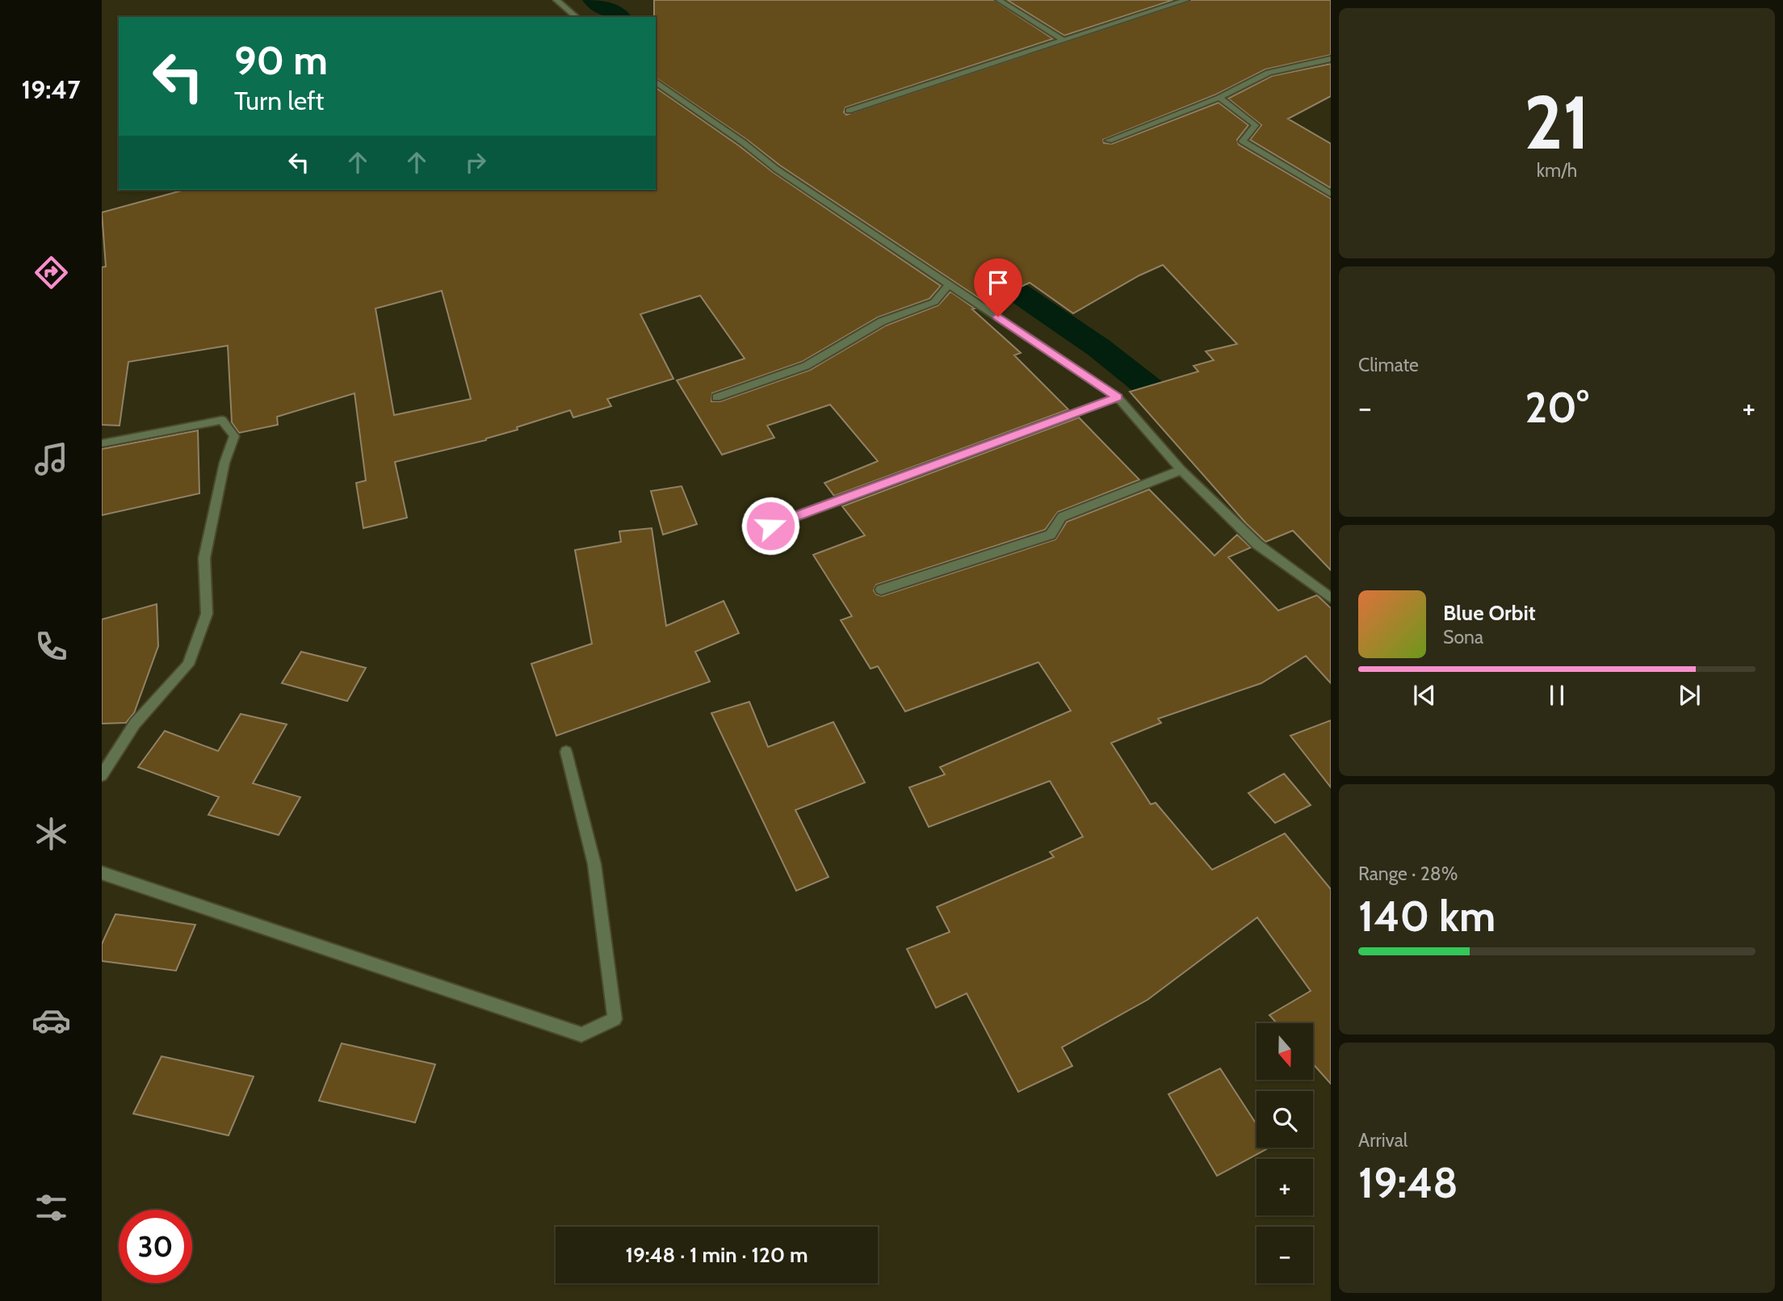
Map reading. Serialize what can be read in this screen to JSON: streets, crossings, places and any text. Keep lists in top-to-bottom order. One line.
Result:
{"north":"bottom","page":{"tabs":"19:47","tile":[["21","km/h"],"Climate",["Range · 28%","140 km"],["Arrival","19:48"]],"turn":["90 m","Turn left"],"heat":["−","20°","+"],"song":["Blue Orbit","Sona"],"map_buttons":["+","−"],"limit":"30","trip":"19:48 · 1 min · 120 m"}}
